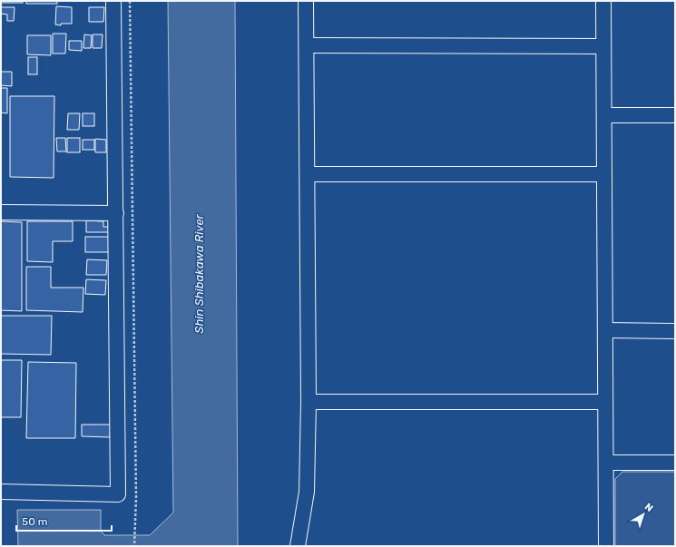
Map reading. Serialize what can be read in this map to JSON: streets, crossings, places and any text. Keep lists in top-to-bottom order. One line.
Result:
{"water":["Shin Shibakawa River"],"scale_bar":"50 m","north":"top right"}
